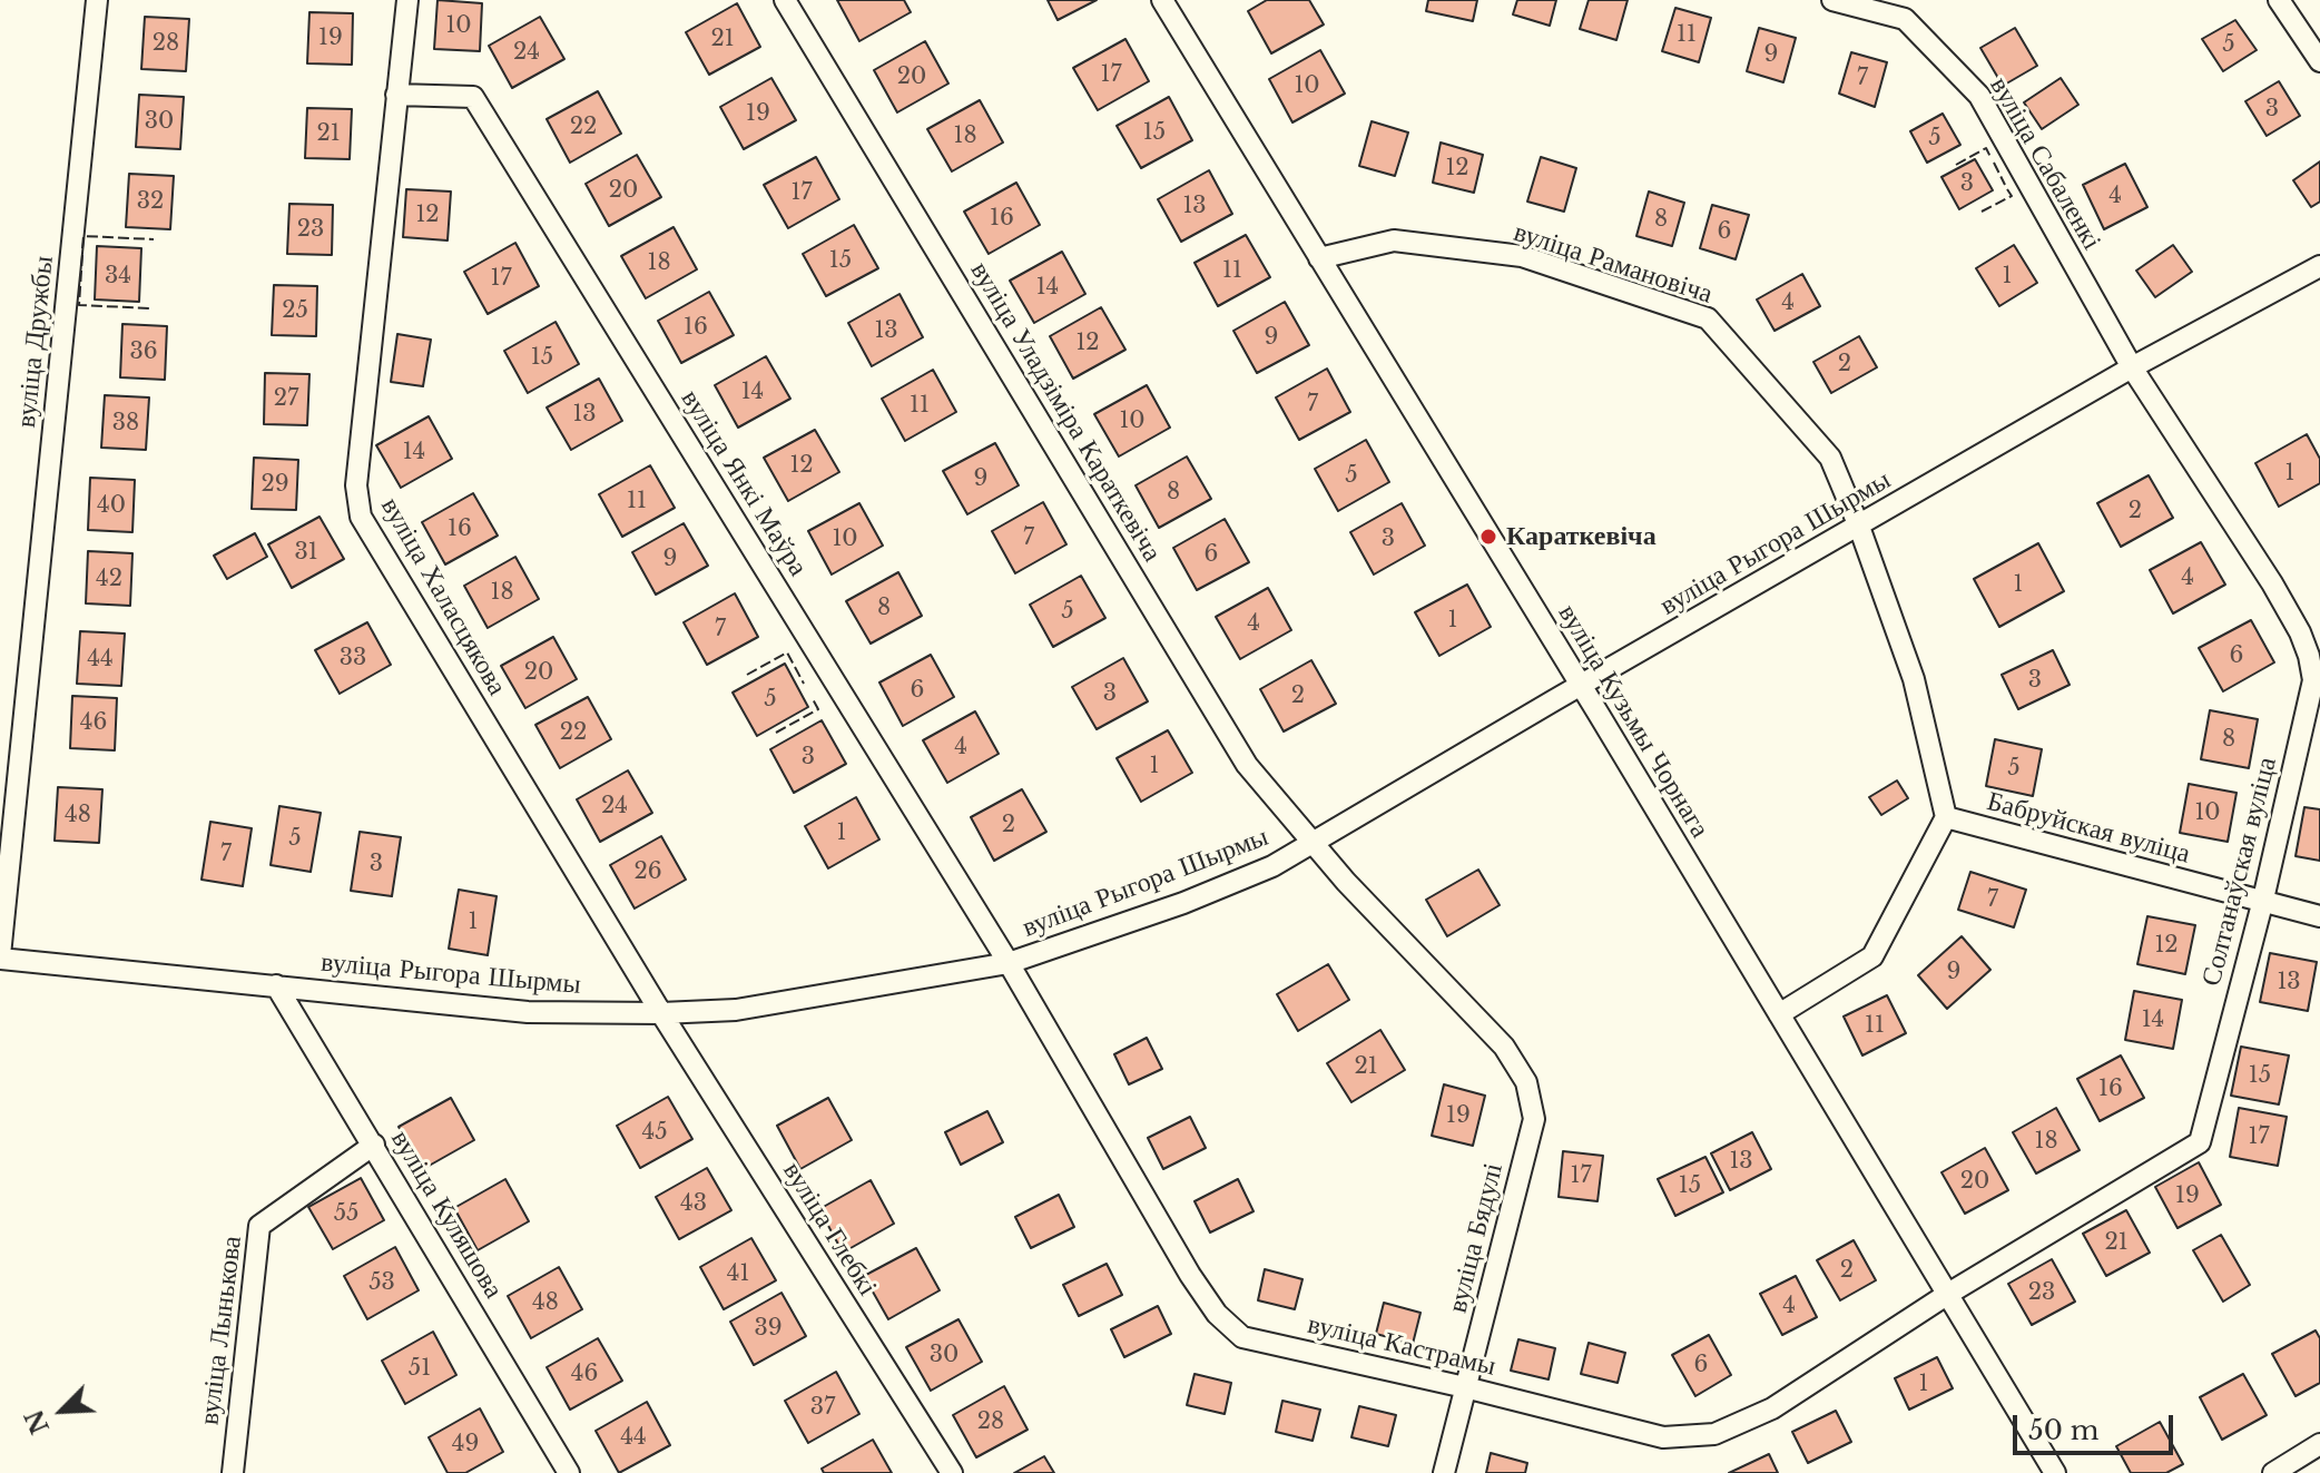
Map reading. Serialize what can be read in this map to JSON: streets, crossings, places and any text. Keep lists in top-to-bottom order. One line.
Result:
{"streets":{"street":["вуліца Сабаленкі","вуліца Рамановіча","вуліца Дружбы","вуліца Уладзіміра Караткевіча","вуліца Янкі Маўра","вуліца Рыгора Шырмы","вуліца Халасцякова","вуліца Кузьмы Чорнага","Бабруйская вуліца","Солтанаўская вуліца","вуліца Куляшова","вуліца Глебкі","вуліца Бядулі","вуліца Лынькова","вуліца Кастрамы"]},"crossings":[["вуліца Сабаленкі","вуліца Рыгора Шырмы"],["вуліца Сабаленкі","Солтанаўская вуліца"],["вуліца Рамановіча","вуліца Рыгора Шырмы"],["вуліца Рамановіча","вуліца Кузьмы Чорнага"],["вуліца Рамановіча","Бабруйская вуліца"],["вуліца Дружбы","вуліца Рыгора Шырмы"],["вуліца Уладзіміра Караткевіча","вуліца Рыгора Шырмы"],["вуліца Уладзіміра Караткевіча","вуліца Бядулі"],["вуліца Янкі Маўра","вуліца Рыгора Шырмы"],["вуліца Янкі Маўра","вуліца Халасцякова"],["вуліца Янкі Маўра","вуліца Кастрамы"],["вуліца Рыгора Шырмы","вуліца Халасцякова"],["вуліца Рыгора Шырмы","вуліца Кузьмы Чорнага"],["вуліца Рыгора Шырмы","Солтанаўская вуліца"],["вуліца Рыгора Шырмы","вуліца Куляшова"],["вуліца Рыгора Шырмы","вуліца Глебкі"],["вуліца Рыгора Шырмы","вуліца Бядулі"],["вуліца Рыгора Шырмы","вуліца Кастрамы"],["вуліца Халасцякова","вуліца Глебкі"],["вуліца Кузьмы Чорнага","Солтанаўская вуліца"],["вуліца Кузьмы Чорнага","вуліца Кастрамы"],["Бабруйская вуліца","Солтанаўская вуліца"],["Солтанаўская вуліца","вуліца Кастрамы"],["вуліца Куляшова","вуліца Лынькова"],["вуліца Бядулі","вуліца Кастрамы"]],"places":["Караткевіча"],"house_numbers":["10","11","19","21","28","5","24","9","17","20","7","10","3","19","30","22","15","21","18","5","12","3","20","17","4","32","13","12","16","8","23","6","15","18","11","34","1","17","14","4","25","16","13","9","12","36","15","2","14","27","7","11","13","10","38","14","12","1","5","9","29","8","11","40","2","16","7","10","3","31","6","9","4","42","1","18","8","5","1","4","7","6","33","44","20","3","6","3","2","5","46","22","8","4","3","1","5","24","10","48","2","1","5","7","3","26","7","1","12","9","13","14","11","21","15","16","19","45","17","18","13","17","20","15","19","43","55","21","2","41","53","23","48","4","39","30","6","51","46","1","37","28","44","49"],"scale_bar":"50 m","north":"bottom left"}
